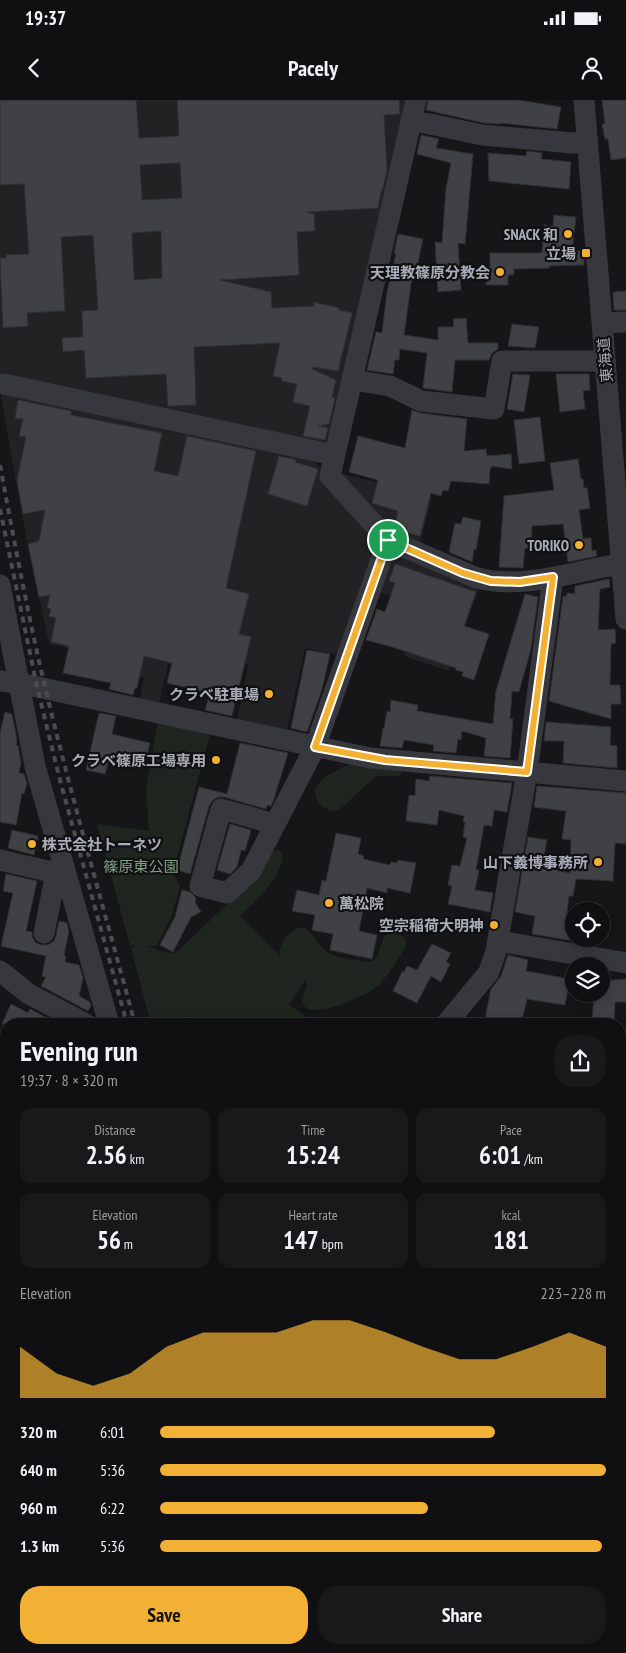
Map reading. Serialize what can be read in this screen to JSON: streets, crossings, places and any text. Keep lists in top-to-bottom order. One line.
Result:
{"streets":{"street":["東海道"]},"parks":["篠原東公園"],"places":{"other":["SNACK 和","天理教篠原分教会","TORIKO","クラベ駐車場","クラベ篠原工場専用","株式会社トーネツ","山下義博事務所","萬松院","空宗稲荷大明神"],"transit":["立場"]},"page":{"status":"19:37","header":"Pacely","heading":["Evening run","19:37 · 8 × 320 m"],"stats":[["Distance","2.56 km"],["Time","15:24"],["Pace","6:01 /km"],["Elevation","56 m"],["Heart rate","147 bpm"],["kcal","181"]],"chart":["Elevation","223–228 m"],"list":[{"name":"320 m","note":"6:01"},{"name":"640 m","note":"5:36"},{"name":"960 m","note":"6:22"},{"name":"1.3 km","note":"5:36"}],"buttons":["Save","Share"]}}
